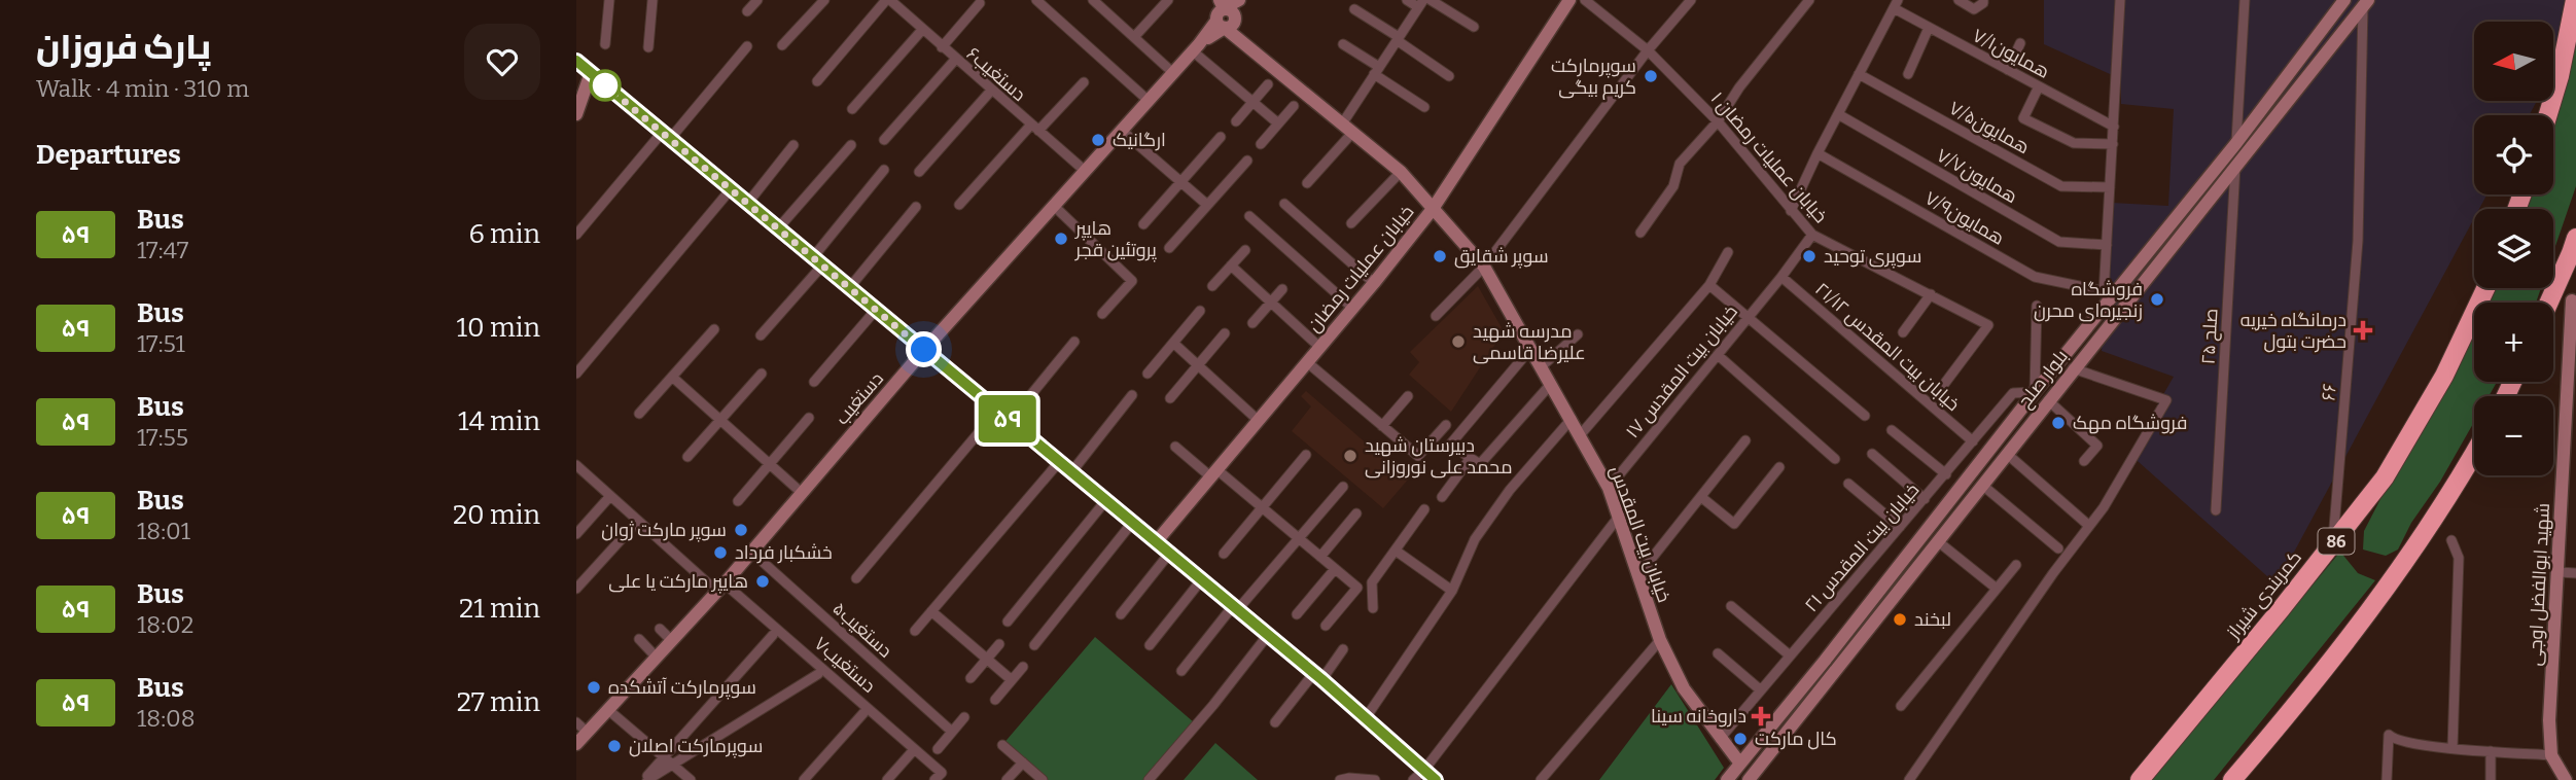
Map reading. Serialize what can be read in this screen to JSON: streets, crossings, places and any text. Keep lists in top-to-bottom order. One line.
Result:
{"streets":{"highway":["86","کمربندی شیراز"],"street":["همایون۷/۱","دستغیب۶","همایون۷/۵","خیابان عملیات رمضان ۱","همایون۷/۷","همایون۷/۹","خیابان عملیات رمضان","صلح ۲۵","خیابان بیت المقدس ۲۱/۱۲","خیابان بیت المقدس ۱۷","بلوار صلح","۶۶","دستغیب","خیابان بیت المقدس","خیابان بیت المقدس ۲۱","شهید ابوالفضل اوجی","دستغیب۵","دستغیب۷"]},"crossings":[["دستغیب۶","دستغیب"],["خیابان عملیات رمضان ۱","خیابان بیت المقدس ۱۷"],["خیابان عملیات رمضان","خیابان بیت المقدس"],["صلح ۲۵","بلوار صلح"],["خیابان بیت المقدس ۲۱/۱۲","خیابان بیت المقدس ۱۷"],["خیابان بیت المقدس ۲۱/۱۲","خیابان بیت المقدس ۲۱"],["خیابان بیت المقدس ۱۷","خیابان بیت المقدس"],["بلوار صلح","۶۶"],["بلوار صلح","خیابان بیت المقدس"],["بلوار صلح","خیابان بیت المقدس ۲۱"],["۶۶","کمربندی شیراز"],["دستغیب","خیابان بیت المقدس"],["دستغیب","دستغیب۵"],["دستغیب","دستغیب۷"],["خیابان بیت المقدس","خیابان بیت المقدس ۲۱"]],"places":{"other":["سوپرمارکت کریم بیگی","ارگانیک","هایپر پروتئین قجر","سوپر شقایق","سوپری توحید","فروشگاه زنجیره‌ای محرن","مدرسه شهید علیرضا قاسمی","فروشگاه مهک","دبیرستان شهید محمد علی نوروزانی","سوپر مارکت ژوان","خشکبار فرداد","هایپر مارکت یا علی","لبخند","سوپرمارکت آتشکده","کال مارکت","سوپرمارکت اصلان"],"health":["درمانگاه خیریه حضرت بتول","داروخانه سینا"]},"lines":["bus line ۵۹"],"north":"left","page":{"heading":[["پارک فروزان","Walk · 4 min · 310 m"],"Departures"],"on_map":"۵۹","map_buttons":["+","−"],"list":[{"mark":"۵۹","name":"Bus","note":"17:47","value":"6 min"},{"mark":"۵۹","name":"Bus","note":"17:51","value":"10 min"},{"mark":"۵۹","name":"Bus","note":"17:55","value":"14 min"},{"mark":"۵۹","name":"Bus","note":"18:01","value":"20 min"},{"mark":"۵۹","name":"Bus","note":"18:02","value":"21 min"},{"mark":"۵۹","name":"Bus","note":"18:08","value":"27 min"}]}}
